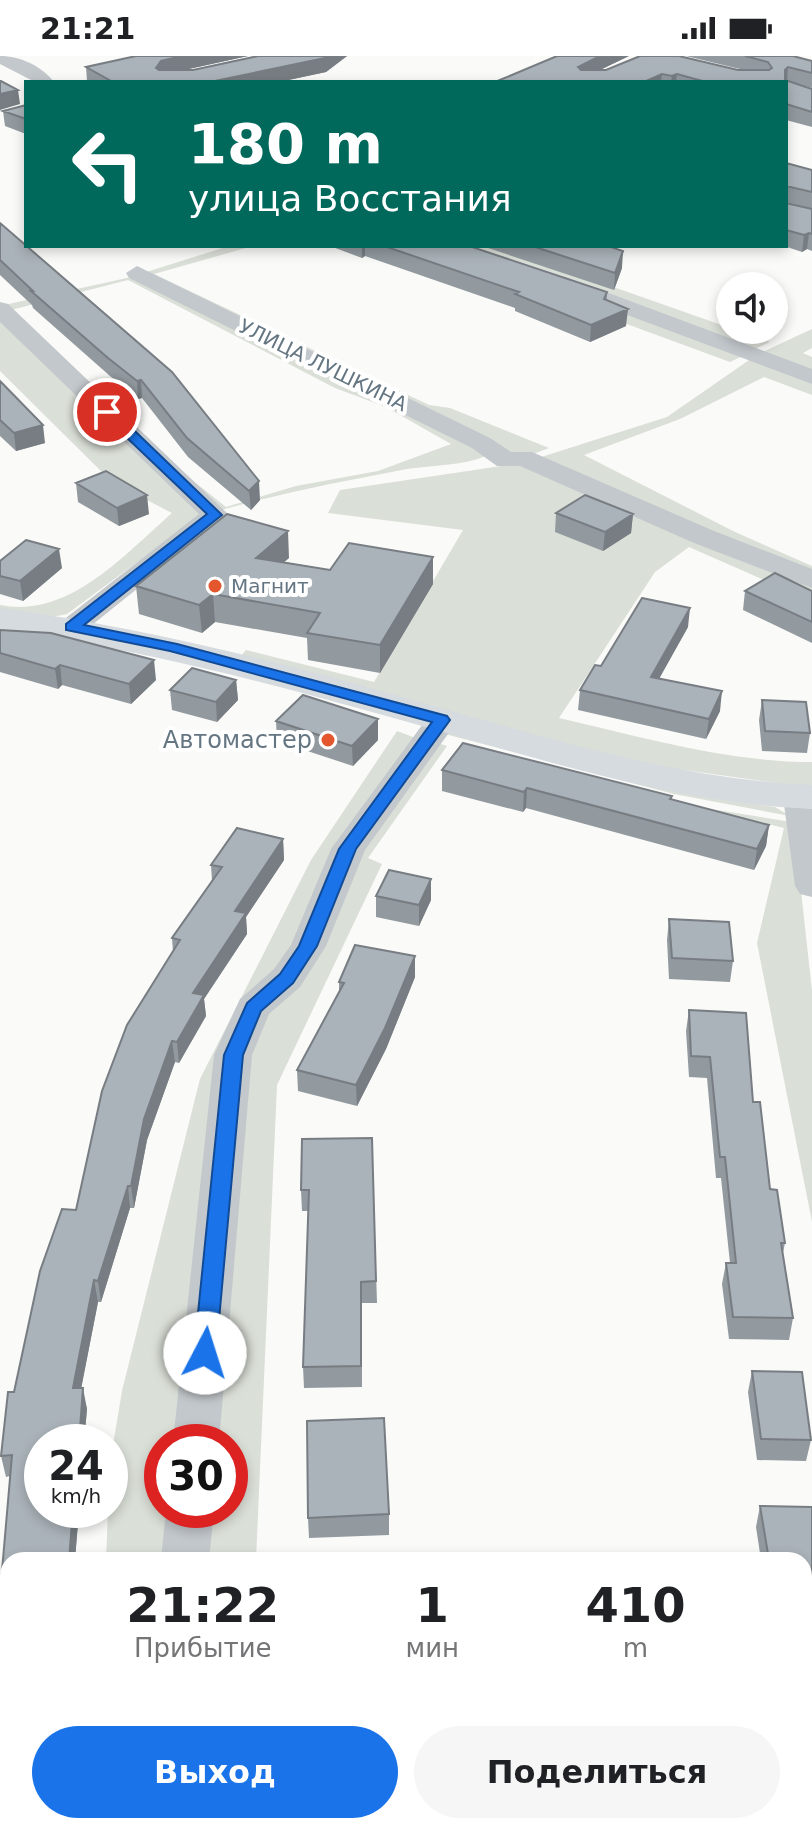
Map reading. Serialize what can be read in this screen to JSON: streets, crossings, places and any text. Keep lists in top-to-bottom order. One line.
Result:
{"streets":{"street":["УЛИЦА ЛУШКИНА"]},"places":["Магнит","Автомастер"],"page":{"status":"21:21","turn":["180 m","улица Восстания"],"speed":"24 km/h","limit":"30","eta":["21:22","Прибытие","1","мин","410","m"],"buttons":["Выход","Поделиться"]}}
